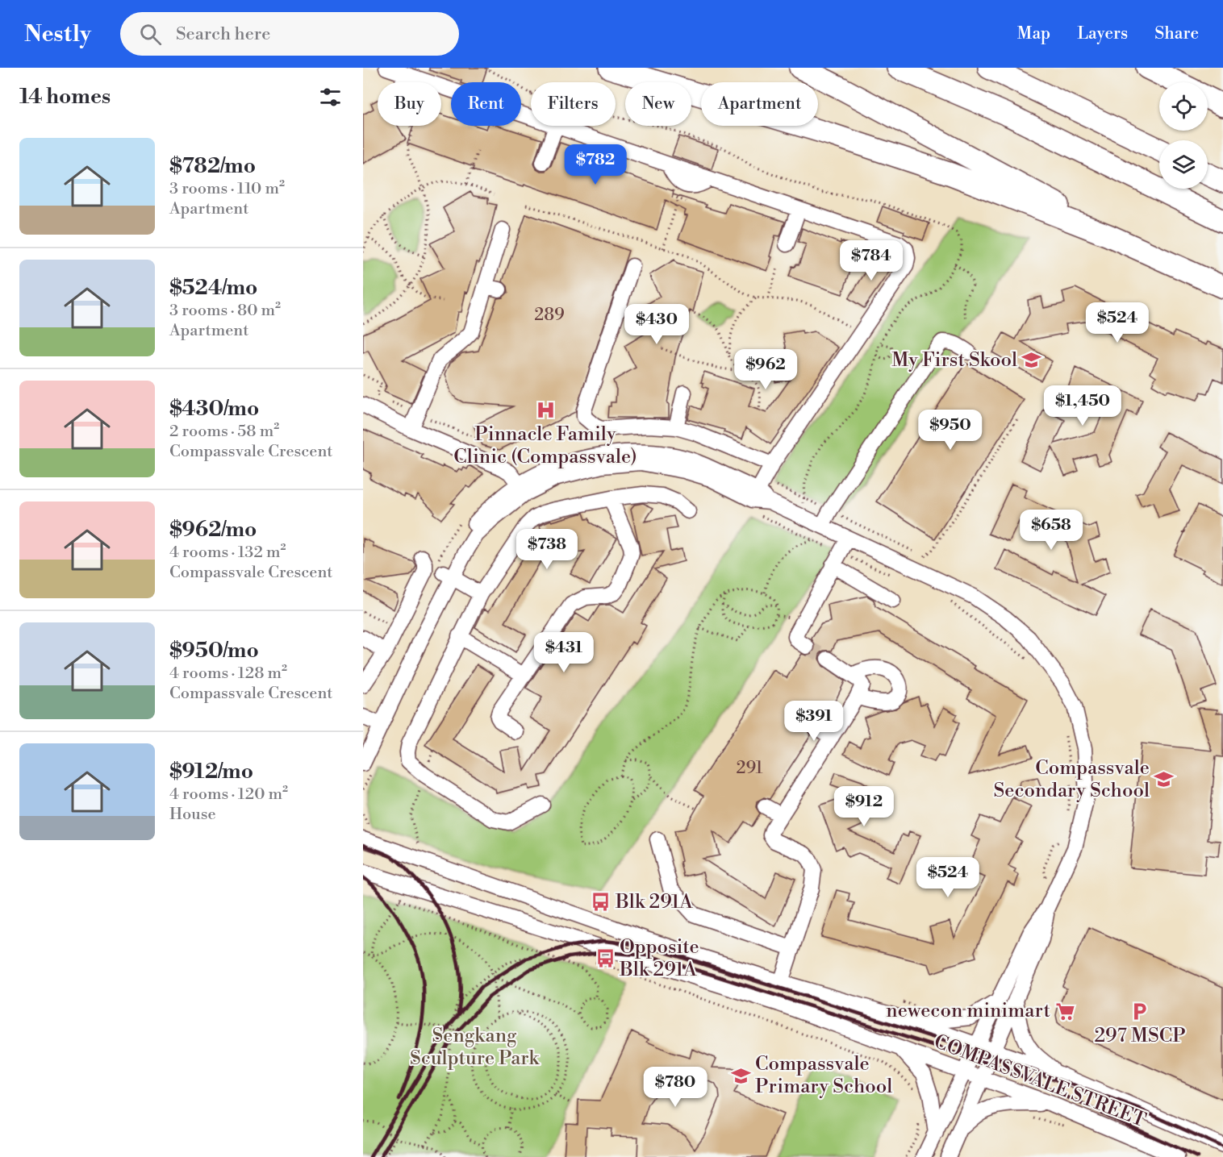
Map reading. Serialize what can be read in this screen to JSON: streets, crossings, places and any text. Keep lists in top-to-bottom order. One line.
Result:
{"streets":{"street":["COMPASSVALE STREET"]},"parks":["Sengkang Sculpture Park"],"places":{"school or university":["My First Skool","Compassvale Secondary School","Compassvale Primary School"],"hospital":["Pinnacle Family Clinic (Compassvale)"],"bus stop":["Blk 291A","Opposite Blk 291A"],"supermarket":["newecon minimart"],"parking":["297 MSCP"]},"house_numbers":["289","291"],"page":{"header":"Nestly","search":"Search here","nav":["Map","Layers","Share"],"heading":"14 homes","chip":["Buy","Rent","Filters","New","Apartment"],"list":[{"name":"$782/mo","note":"3 rooms · 110 m² · Apartment"},{"name":"$524/mo","note":"3 rooms · 80 m² · Apartment"},{"name":"$430/mo","note":"2 rooms · 58 m² · Compassvale Crescent"},{"name":"$962/mo","note":"4 rooms · 132 m² · Compassvale Crescent"},{"name":"$950/mo","note":"4 rooms · 128 m² · Compassvale Crescent"},{"name":"$912/mo","note":"4 rooms · 120 m² · House"}],"price":["$782","$784","$524","$430","$962","$1,450","$950","$658","$738","$431","$391","$912","$524","$780"]}}
